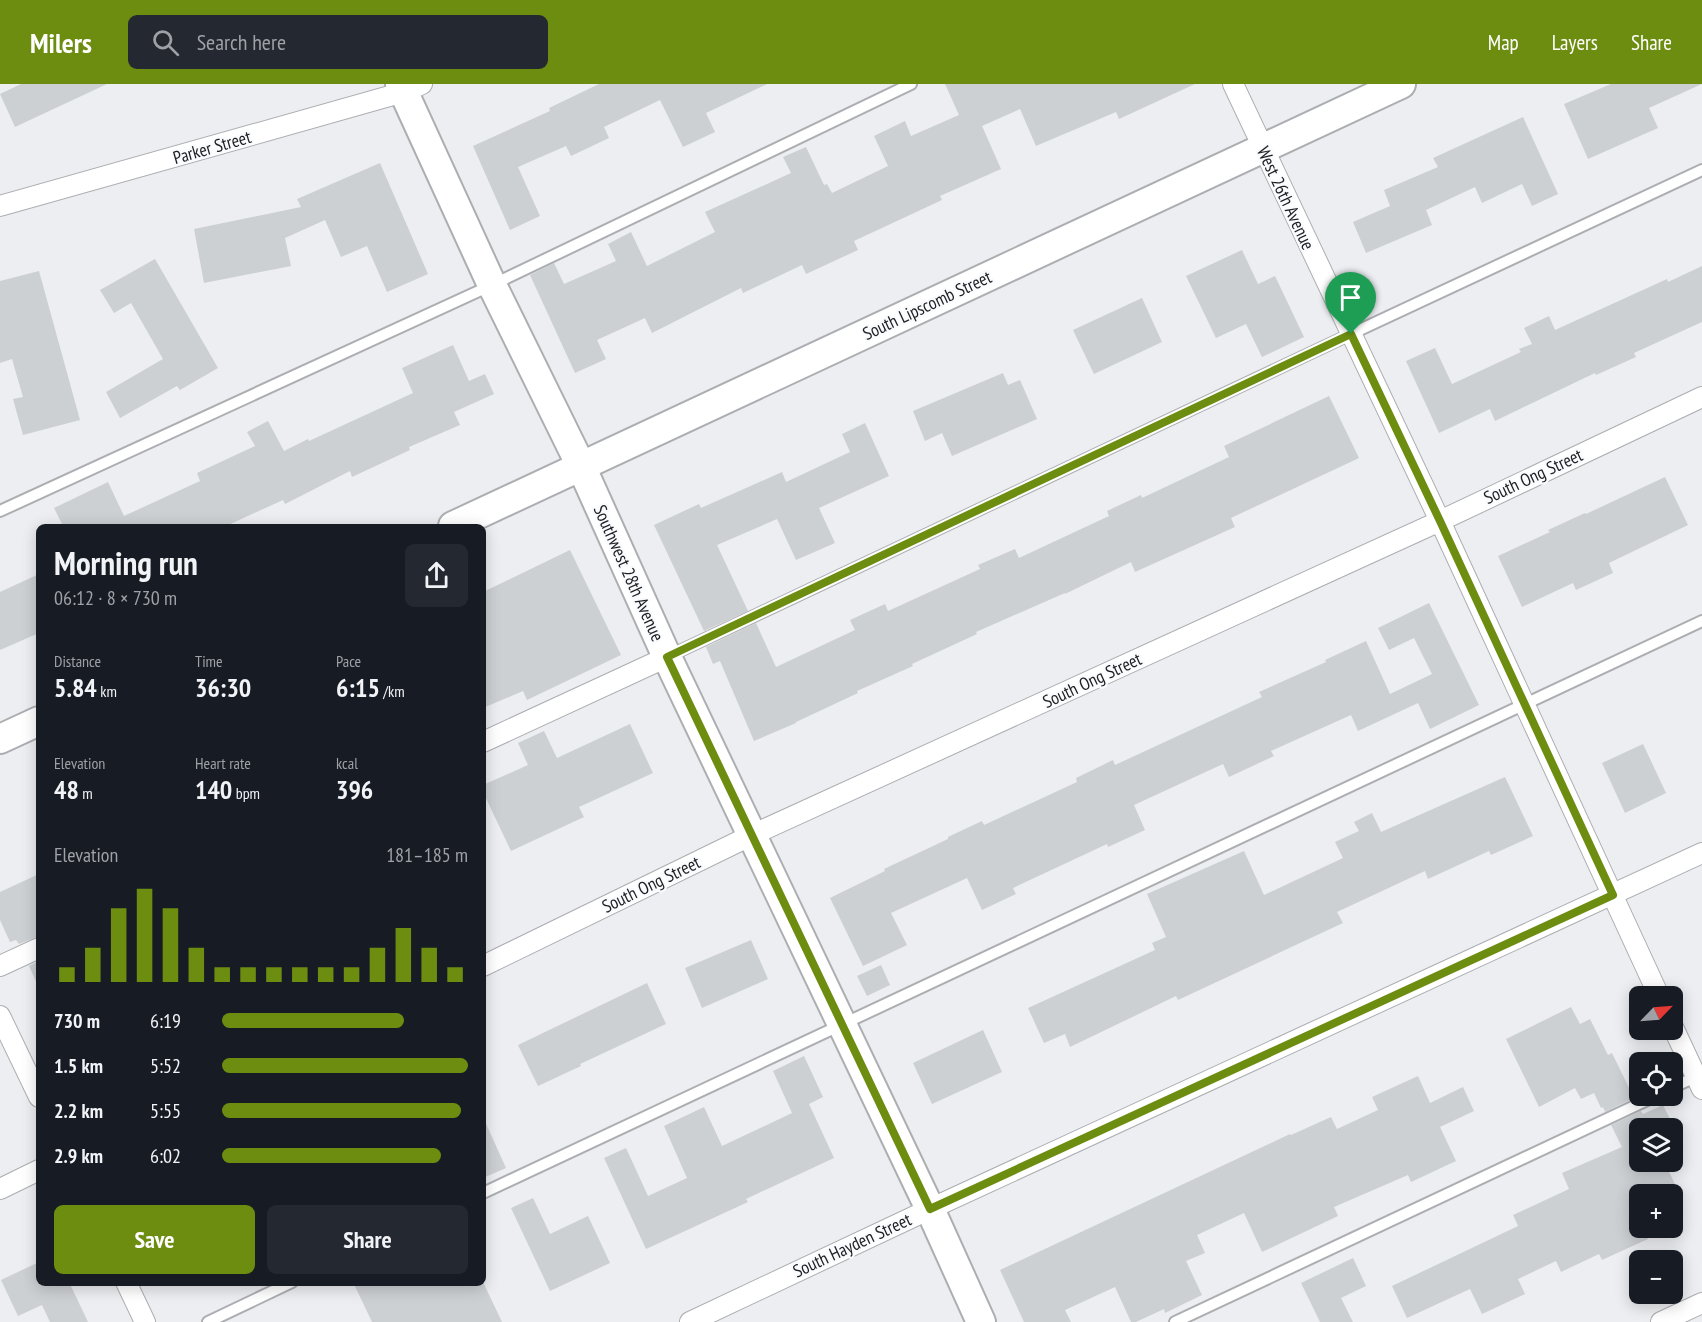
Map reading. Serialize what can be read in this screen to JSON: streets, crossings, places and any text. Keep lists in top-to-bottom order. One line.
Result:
{"streets":{"main road":["South Lipscomb Street","Southwest 28th Avenue"],"street":["Parker Street","West 26th Avenue","South Ong Street","South Hayden Street"]},"crossings":[["Parker Street","Southwest 28th Avenue"],["West 26th Avenue","South Lipscomb Street"],["West 26th Avenue","South Ong Street"],["West 26th Avenue","South Hayden Street"],["South Lipscomb Street","Southwest 28th Avenue"],["South Ong Street","Southwest 28th Avenue"],["Southwest 28th Avenue","South Hayden Street"]],"north":"top right","page":{"header":"Milers","search":"Search here","nav":["Map","Layers","Share"],"heading":["Morning run","06:12 · 8 × 730 m"],"stats":[["Distance","5.84 km"],["Time","36:30"],["Pace","6:15 /km"],["Elevation","48 m"],["Heart rate","140 bpm"],["kcal","396"]],"chart":["Elevation","181–185 m"],"map_buttons":["+","−"],"list":[{"name":"730 m","note":"6:19"},{"name":"1.5 km","note":"5:52"},{"name":"2.2 km","note":"5:55"},{"name":"2.9 km","note":"6:02"}],"buttons":["Save","Share"]}}
